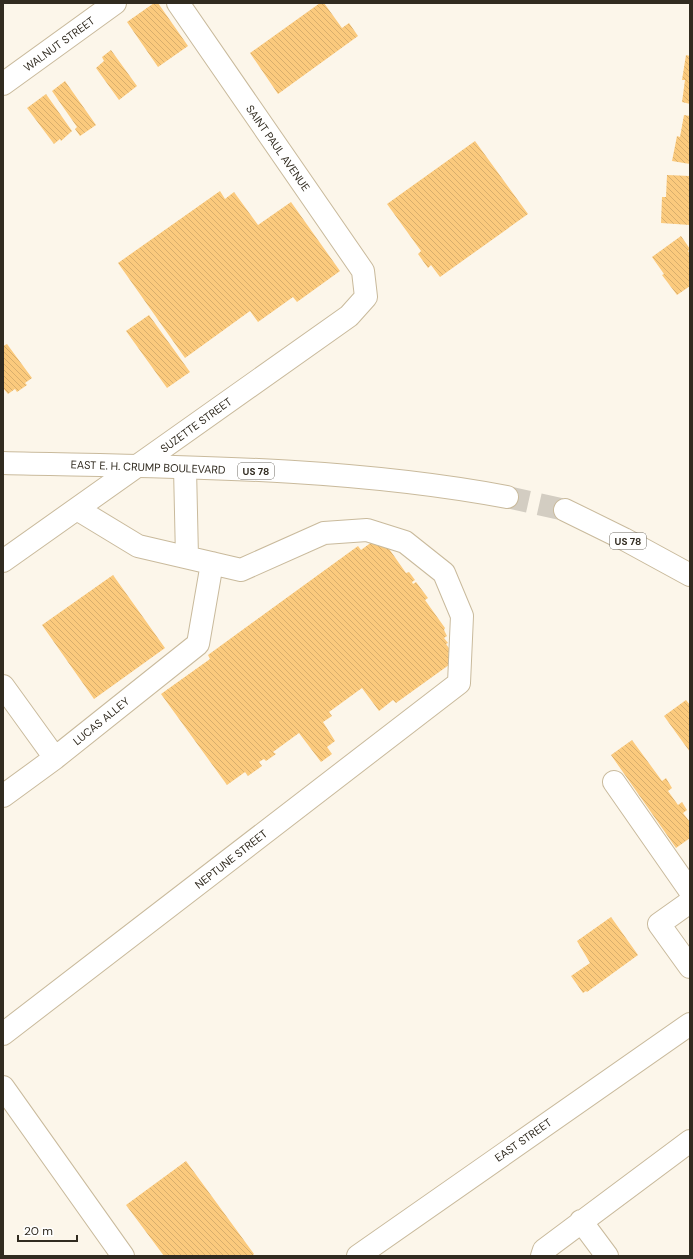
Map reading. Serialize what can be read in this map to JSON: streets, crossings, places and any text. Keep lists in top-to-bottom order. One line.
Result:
{"streets":{"street":["WALNUT STREET","SAINT PAUL AVENUE","SUZETTE STREET","EAST E. H. CRUMP BOULEVARD","US 78","LUCAS ALLEY","NEPTUNE STREET","EAST STREET"]},"crossings":[["SAINT PAUL AVENUE","SUZETTE STREET"],["SUZETTE STREET","EAST E. H. CRUMP BOULEVARD"],["LUCAS ALLEY","NEPTUNE STREET"]],"scale_bar":"20 m"}
